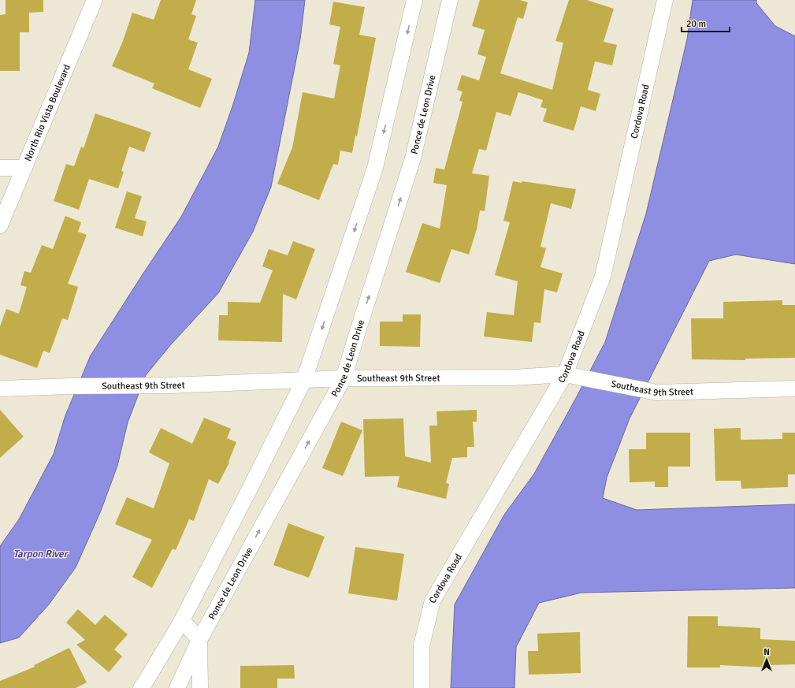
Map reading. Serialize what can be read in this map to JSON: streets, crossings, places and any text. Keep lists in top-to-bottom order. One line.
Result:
{"streets":{"street":["Cordova Road","North Rio Vista Boulevard","Ponce de Leon Drive","Southeast 9th Street"]},"crossings":[["Cordova Road","Southeast 9th Street"],["Ponce de Leon Drive","Southeast 9th Street"]],"water":["Tarpon River"],"scale_bar":"20 m","north":"top"}
